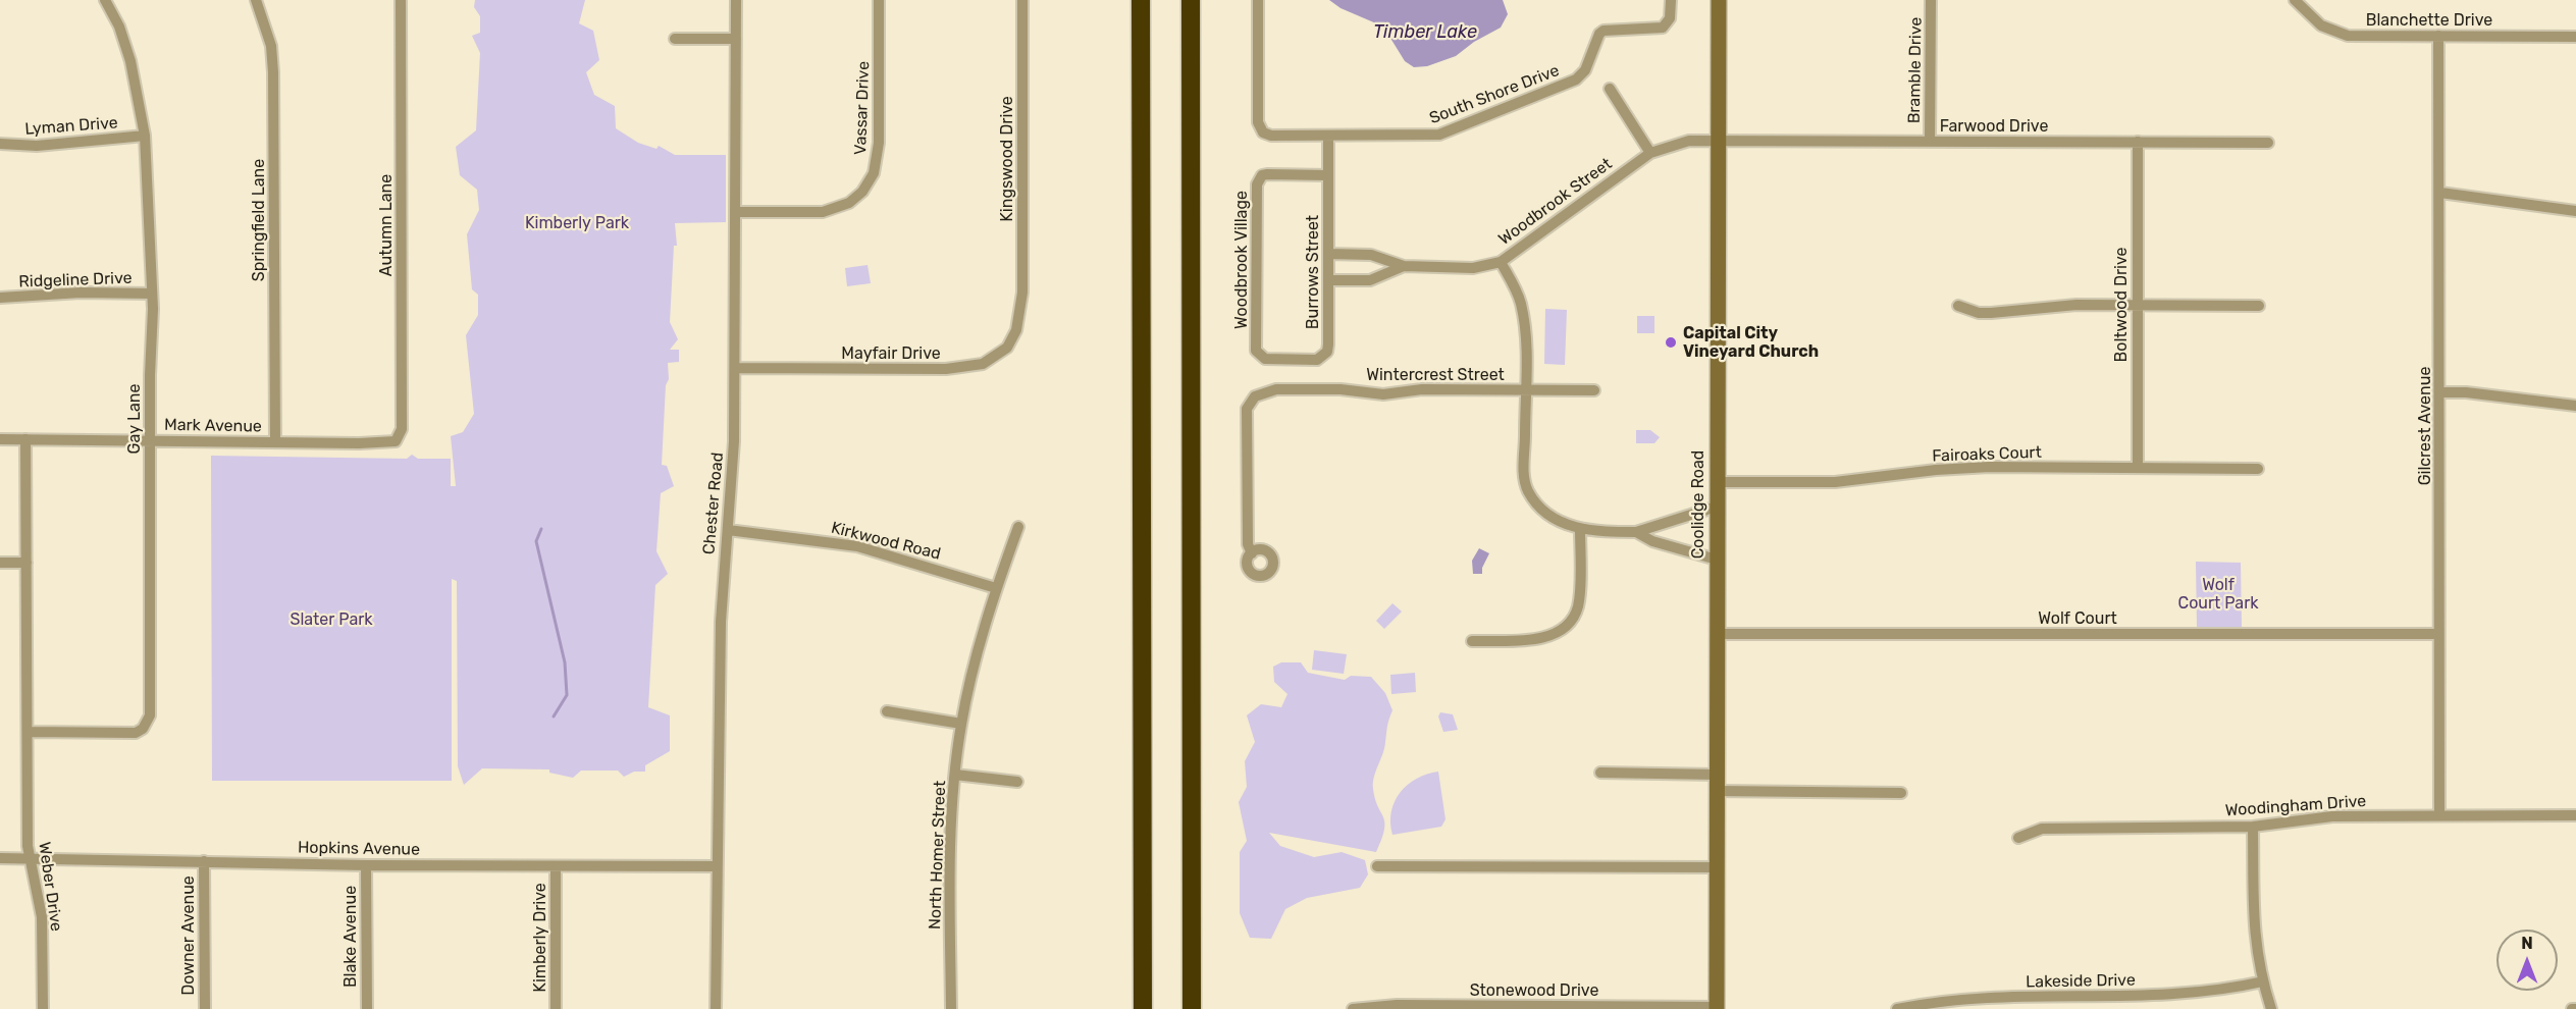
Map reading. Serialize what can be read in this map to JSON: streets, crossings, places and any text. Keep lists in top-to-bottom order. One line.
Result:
{"streets":{"street":["Blanchette Drive","Bramble Drive","South Shore Drive","Vassar Drive","Lyman Drive","Farwood Drive","Kingswood Drive","Woodbrook Street","Springfield Lane","Autumn Lane","Woodbrook Village","Burrows Street","Ridgeline Drive","Boltwood Drive","Mayfair Drive","Wintercrest Street","Gay Lane","Mark Avenue","Gilcrest Avenue","Fairoaks Court","Chester Road","Coolidge Road","Kirkwood Road","Wolf Court","Woodingham Drive","Hopkins Avenue","North Homer Street","Weber Drive","Downer Avenue","Blake Avenue","Kimberly Drive","Lakeside Drive","Stonewood Drive"]},"crossings":[["Blanchette Drive","Gilcrest Avenue"],["Bramble Drive","Farwood Drive"],["South Shore Drive","Burrows Street"],["Vassar Drive","Chester Road"],["Lyman Drive","Gay Lane"],["Farwood Drive","Woodbrook Street"],["Farwood Drive","Boltwood Drive"],["Farwood Drive","Coolidge Road"],["Kingswood Drive","Mayfair Drive"],["Woodbrook Street","Burrows Street"],["Woodbrook Street","Coolidge Road"],["Springfield Lane","Mark Avenue"],["Autumn Lane","Mark Avenue"],["Woodbrook Village","Burrows Street"],["Ridgeline Drive","Gay Lane"],["Boltwood Drive","Fairoaks Court"],["Mayfair Drive","Chester Road"],["Gay Lane","Mark Avenue"],["Gay Lane","Weber Drive"],["Mark Avenue","Weber Drive"],["Gilcrest Avenue","Wolf Court"],["Gilcrest Avenue","Woodingham Drive"],["Fairoaks Court","Coolidge Road"],["Chester Road","Kirkwood Road"],["Chester Road","Hopkins Avenue"],["Coolidge Road","Wolf Court"],["Coolidge Road","Stonewood Drive"],["Kirkwood Road","North Homer Street"],["Hopkins Avenue","Weber Drive"],["Hopkins Avenue","Downer Avenue"],["Hopkins Avenue","Blake Avenue"],["Hopkins Avenue","Kimberly Drive"]],"water":["Timber Lake"],"parks":["Kimberly Park","Wolf Court Park","Slater Park"],"places":["Capital City Vineyard Church"],"north":"top"}
